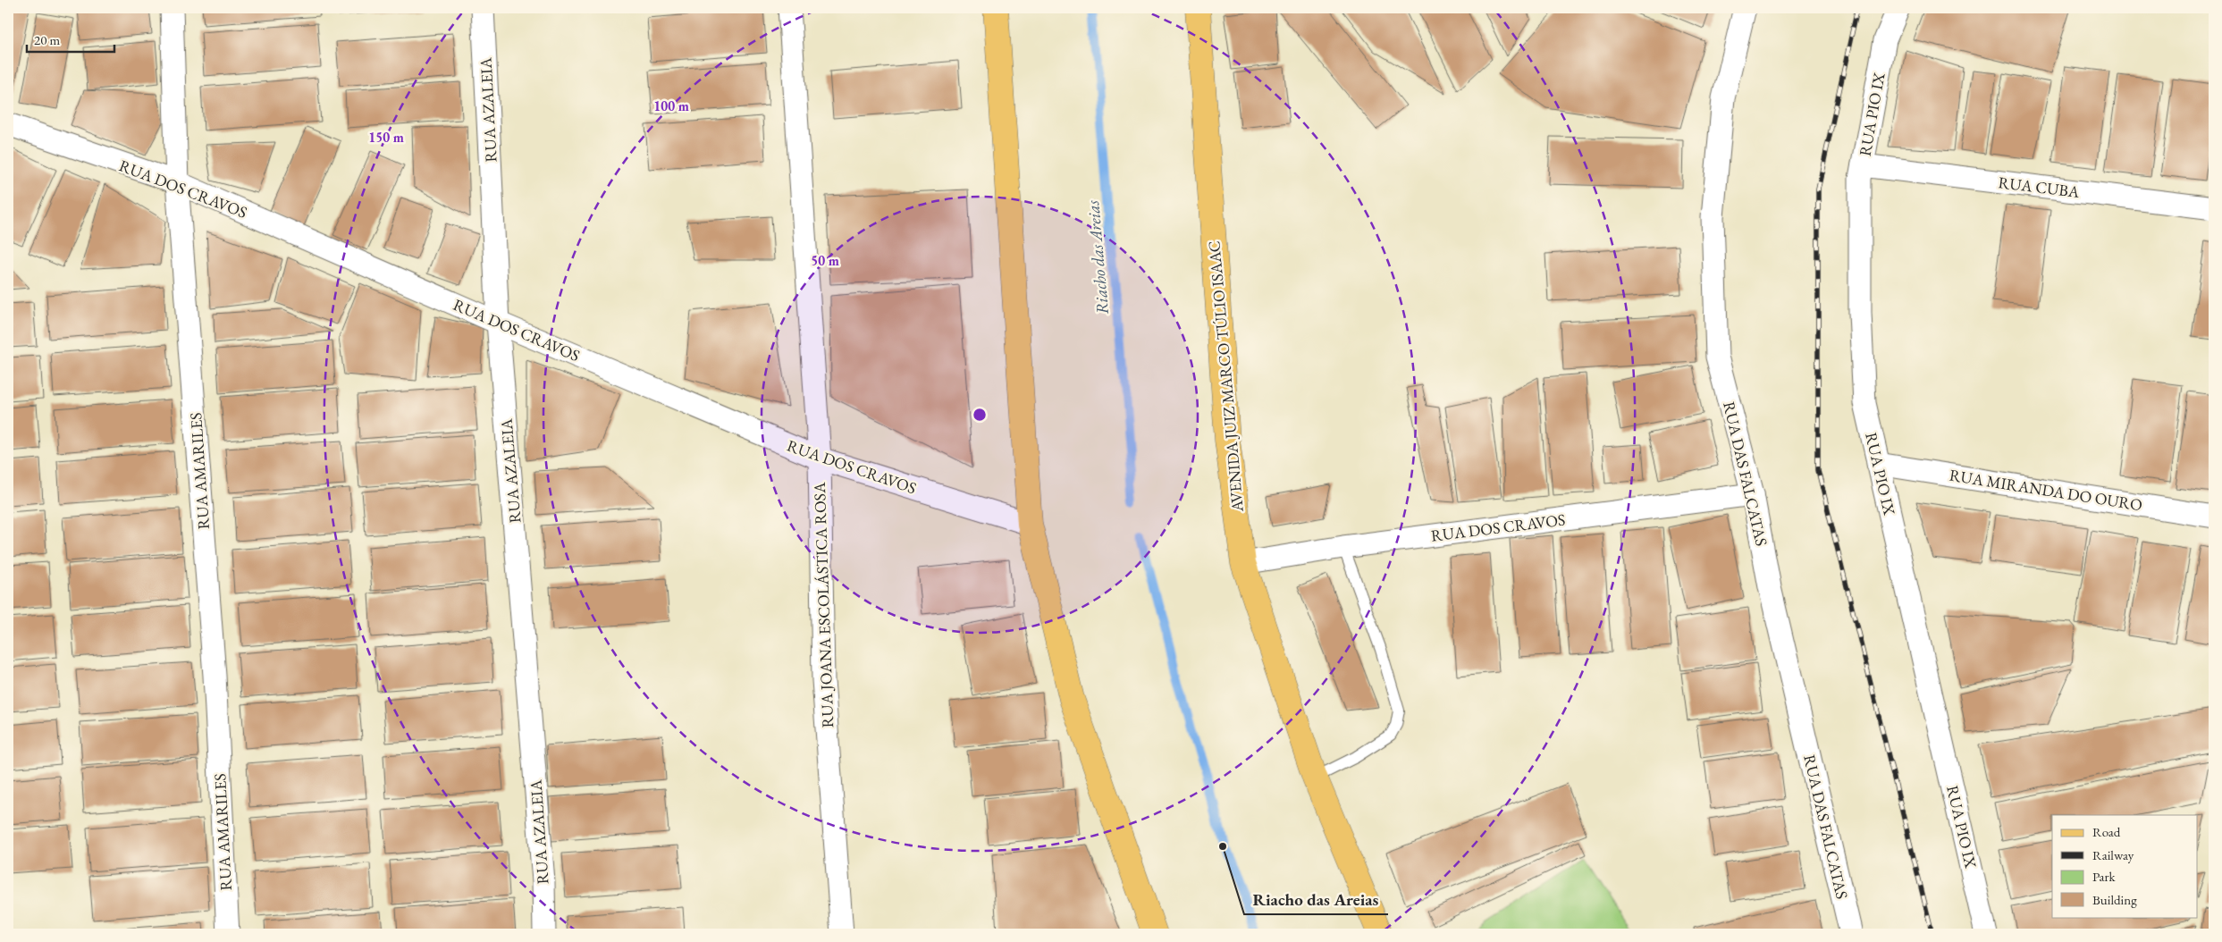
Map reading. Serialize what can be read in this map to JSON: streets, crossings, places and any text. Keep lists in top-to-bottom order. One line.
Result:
{"streets":{"main road":["AVENIDA JUIZ MARCO TÚLIO ISAAC"],"street":["RUA AZALEIA","RUA PIO IX","RUA CUBA","RUA DOS CRAVOS","RUA AMARILES","RUA DAS FALCATAS","RUA MIRANDA DO OURO","RUA JOANA ESCOLÁSTICA ROSA"]},"crossings":[["RUA AZALEIA","RUA DOS CRAVOS"],["RUA PIO IX","RUA CUBA"],["RUA PIO IX","RUA MIRANDA DO OURO"],["RUA DOS CRAVOS","AVENIDA JUIZ MARCO TÚLIO ISAAC"],["RUA DOS CRAVOS","RUA AMARILES"],["RUA DOS CRAVOS","RUA DAS FALCATAS"],["RUA DOS CRAVOS","RUA JOANA ESCOLÁSTICA ROSA"]],"water":["Riacho das Areias"],"places":["Riacho das Areias"],"legend":["Road","Railway","Park","Building"],"scale_bar":"20 m","rings":["100 m","150 m","50 m"]}
